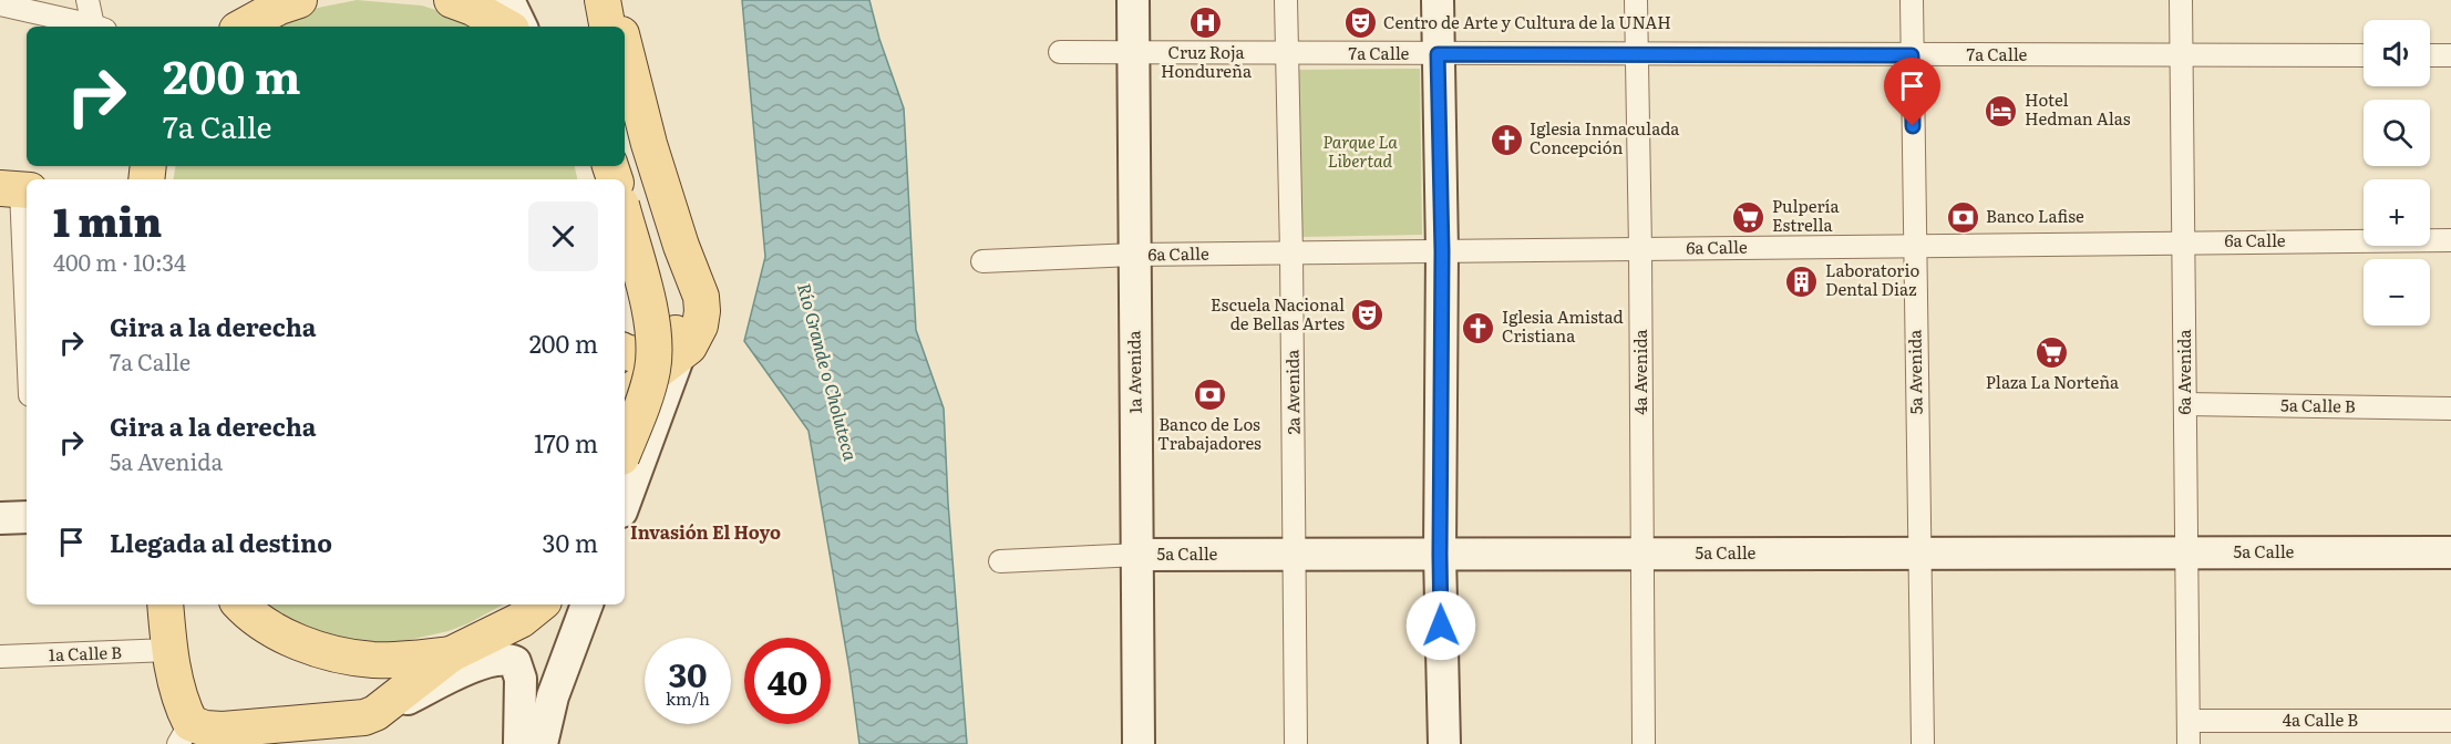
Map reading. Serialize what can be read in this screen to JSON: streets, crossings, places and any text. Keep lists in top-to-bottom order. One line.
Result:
{"streets":{"street":["7a Calle","6a Calle","1a Avenida","4a Avenida","5a Avenida","6a Avenida","2a Avenida","5a Calle B","5a Calle","1a Calle B","4a Calle B"]},"crossings":[["7a Calle","1a Avenida"],["7a Calle","4a Avenida"],["7a Calle","5a Avenida"],["7a Calle","6a Avenida"],["7a Calle","2a Avenida"],["6a Calle","1a Avenida"],["6a Calle","4a Avenida"],["6a Calle","5a Avenida"],["6a Calle","6a Avenida"],["6a Calle","2a Avenida"],["1a Avenida","5a Calle"],["4a Avenida","5a Calle"],["5a Avenida","5a Calle"],["6a Avenida","5a Calle B"],["6a Avenida","5a Calle"],["6a Avenida","4a Calle B"],["2a Avenida","5a Calle"]],"districts":["Invasión El Hoyo"],"water":["Río Grande o Choluteca"],"parks":["Parque La Libertad"],"places":{"hospital":["Cruz Roja Hondureña"],"theatre":["Centro de Arte y Cultura de la UNAH","Escuela Nacional de Bellas Artes"],"hotel":["Hotel Hedman Alas"],"church":["Iglesia Inmaculada Concepción","Iglesia Amistad Cristiana"],"supermarket":["Pulpería Estrella","Plaza La Norteña"],"bank":["Banco Lafise","Banco de Los Trabajadores"],"building":["Laboratorio Dental Diaz"]},"page":{"map_buttons":["+","−"],"turn":["200 m","7a Calle"],"heading":["1 min","400 m · 10:34"],"list":[{"name":"Gira a la derecha","note":"7a Calle","value":"200 m"},{"name":"Gira a la derecha","note":"5a Avenida","value":"170 m"},{"name":"Llegada al destino","value":"30 m"}],"speed":"30 km/h","limit":"40"}}
